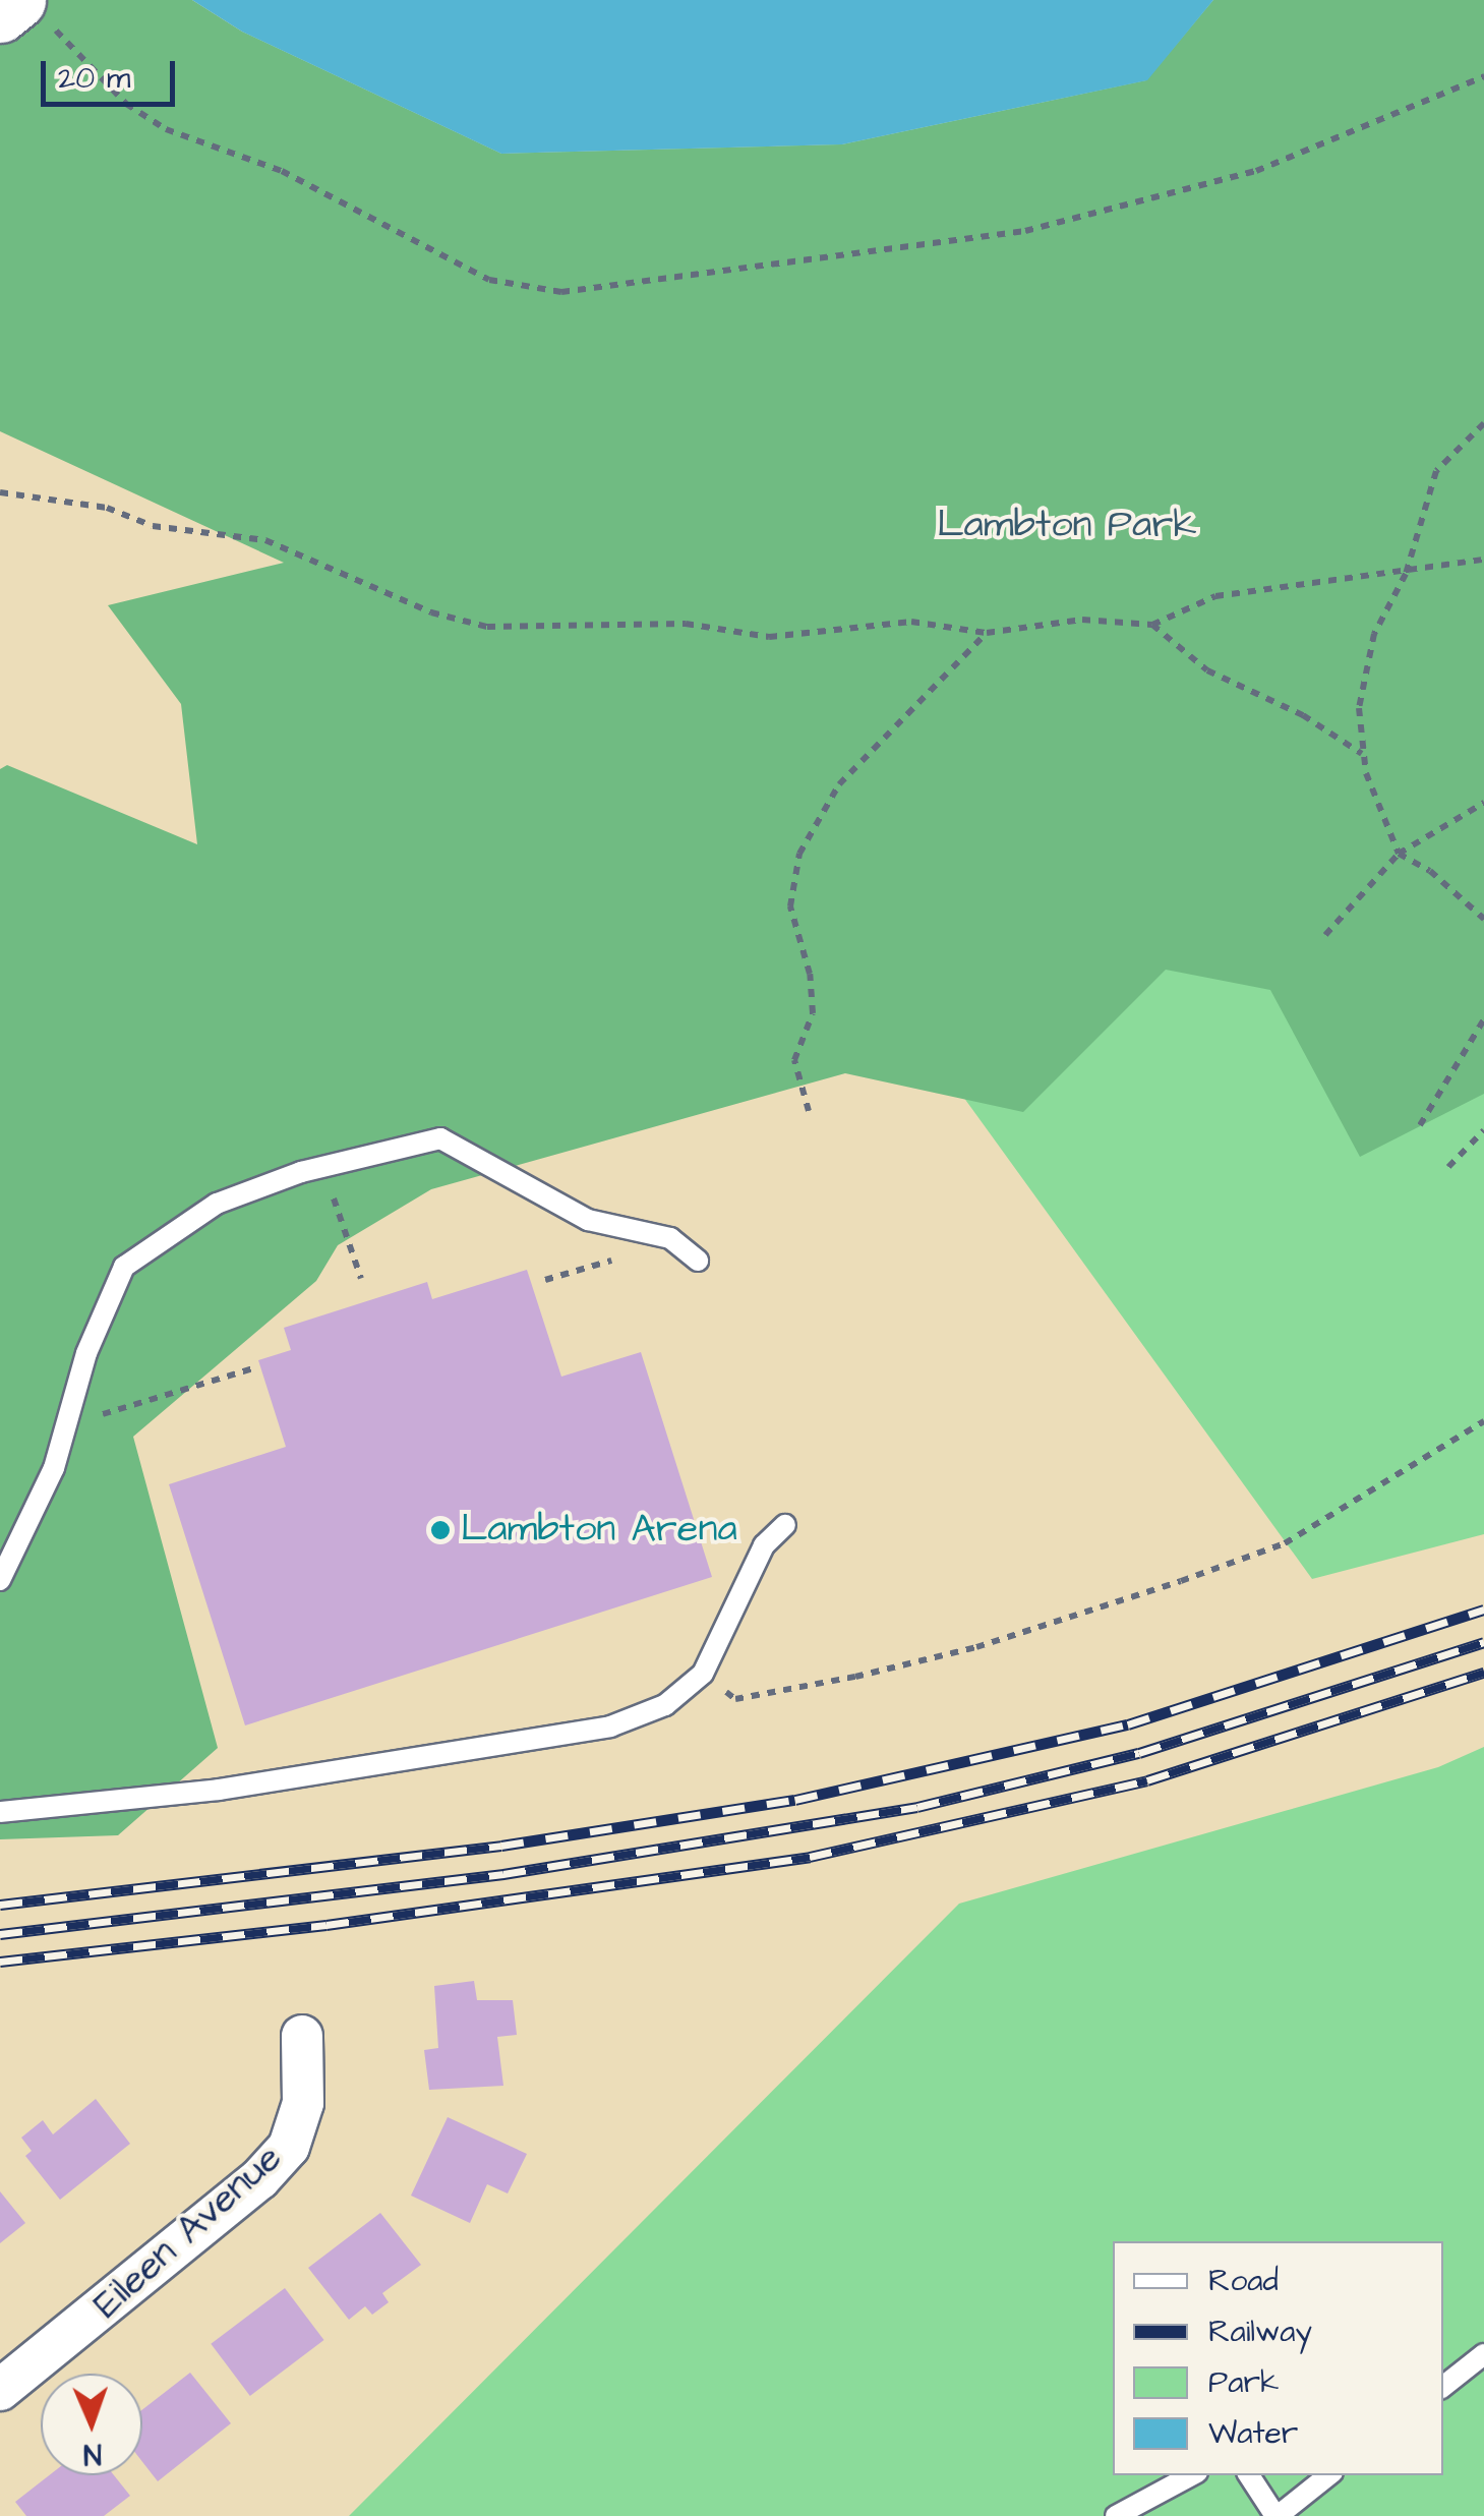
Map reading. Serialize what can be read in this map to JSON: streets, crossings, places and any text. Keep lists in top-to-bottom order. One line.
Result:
{"streets":{"street":["Eileen Avenue"]},"parks":["Lambton Park"],"places":["Lambton Arena"],"legend":["Road","Railway","Park","Water"],"scale_bar":"20 m","north":"bottom"}
